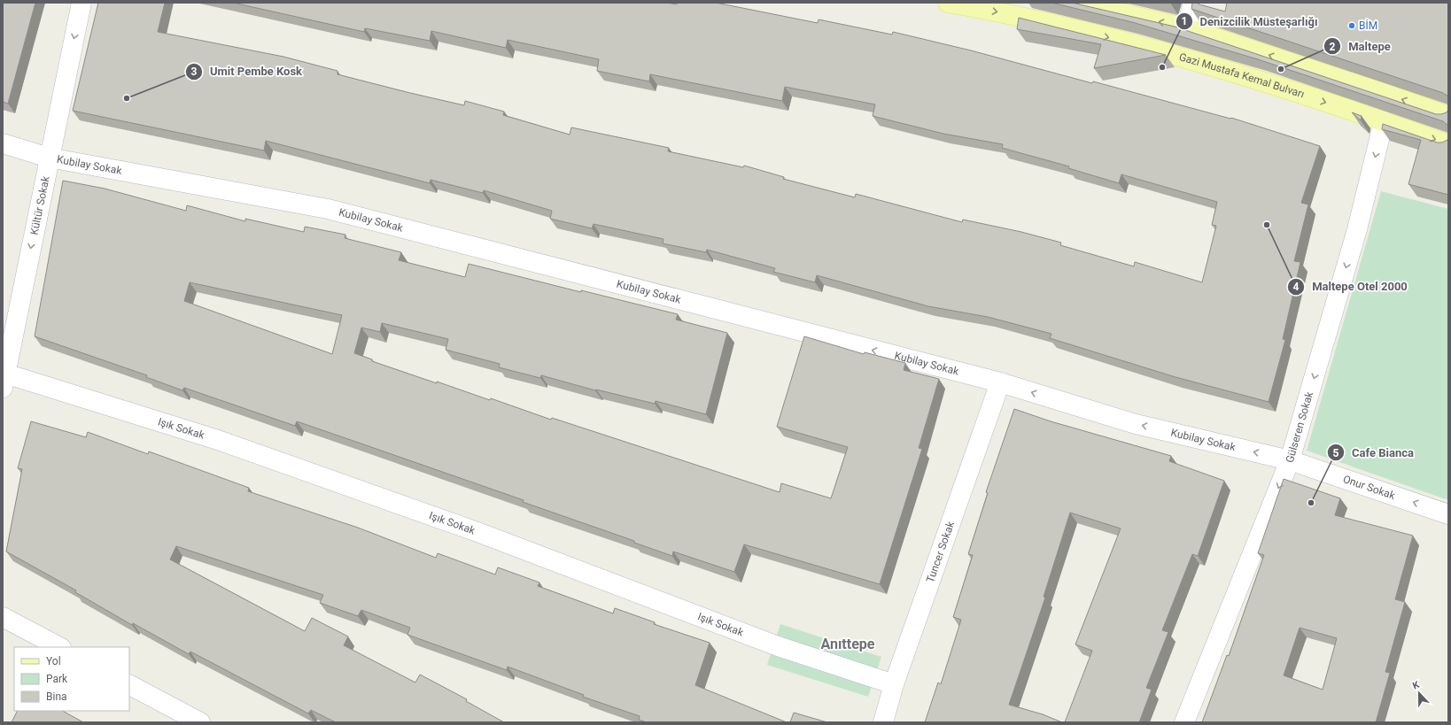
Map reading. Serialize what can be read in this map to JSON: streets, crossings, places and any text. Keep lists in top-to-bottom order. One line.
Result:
{"streets":{"main road":["Gazi Mustafa Kemal Bulvarı"],"street":["Kubilay Sokak","Kültür Sokak","Gülseren Sokak","Işık Sokak","Onur Sokak","Tuncer Sokak"]},"crossings":[["Gazi Mustafa Kemal Bulvarı","Gülseren Sokak"],["Kubilay Sokak","Kültür Sokak"],["Kubilay Sokak","Gülseren Sokak"],["Kubilay Sokak","Onur Sokak"],["Kubilay Sokak","Tuncer Sokak"],["Kültür Sokak","Işık Sokak"],["Gülseren Sokak","Onur Sokak"],["Işık Sokak","Tuncer Sokak"]],"one_way":["Kubilay Sokak","Kültür Sokak","Gülseren Sokak","Onur Sokak"],"districts":["Anıttepe"],"places":["BİM","Denizcilik Müsteşarlığı","Maltepe","Umit Pembe Kosk","Maltepe Otel 2000","Cafe Bianca"],"legend":["Yol","Park","Bina"],"north":"top"}
